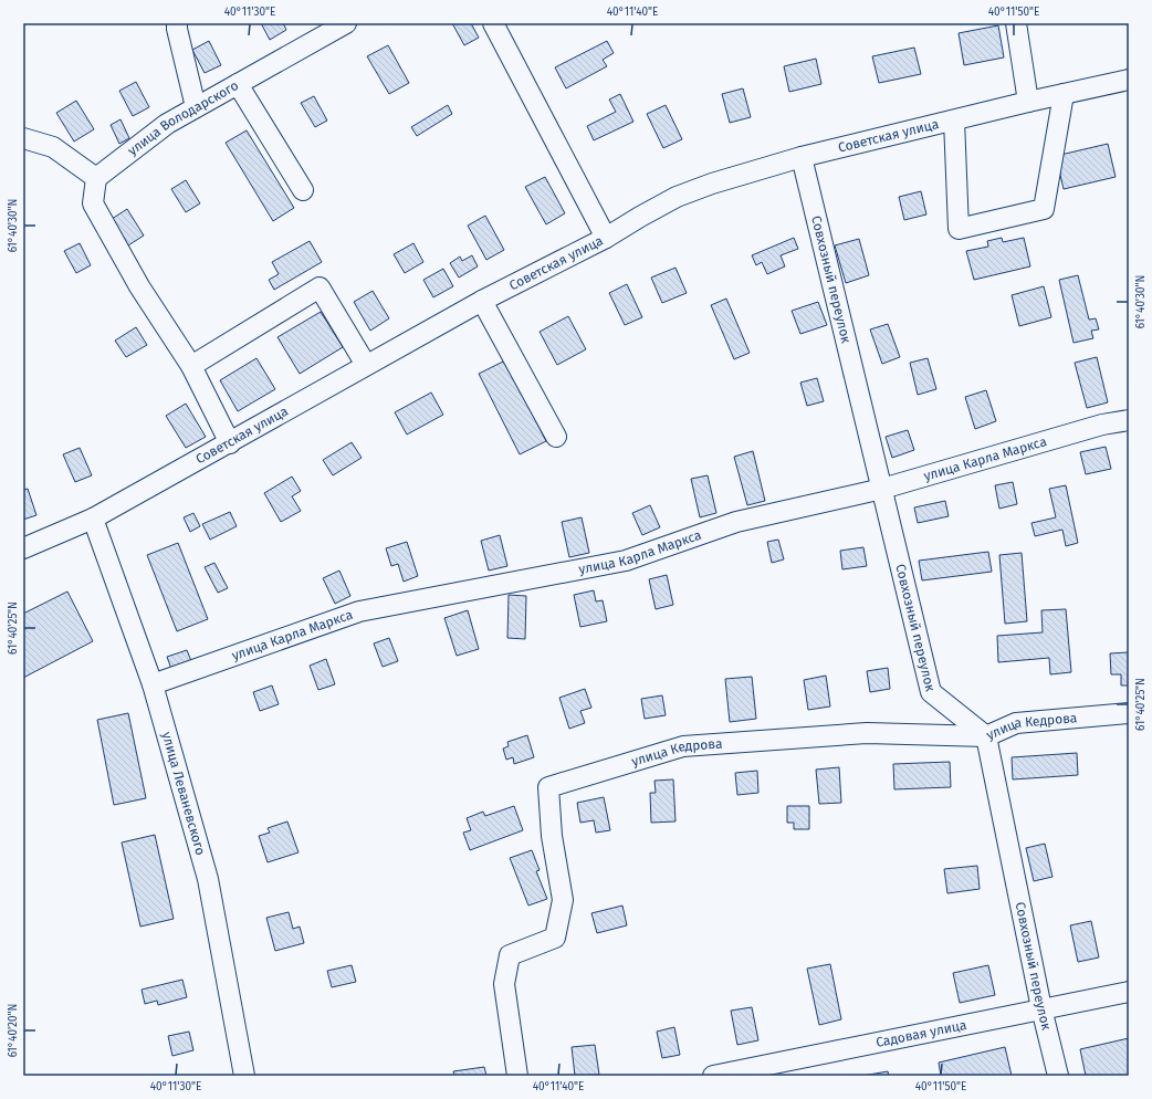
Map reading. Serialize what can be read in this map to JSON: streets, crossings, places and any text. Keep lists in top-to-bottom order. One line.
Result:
{"streets":{"street":["улица Володарского","Советская улица","Совхозный переулок","улица Карла Маркса","улица Кедрова","улица Леваневского","Садовая улица"]},"crossings":[["Советская улица","Совхозный переулок"],["Советская улица","улица Леваневского"],["Совхозный переулок","улица Карла Маркса"],["Совхозный переулок","улица Кедрова"],["Совхозный переулок","Садовая улица"],["улица Карла Маркса","улица Леваневского"]],"coordinates":["40°11'30\"E","40°11'40\"E","40°11'50\"E","61°40'30\"N","61°40'25\"N","61°40'20\"N"]}
